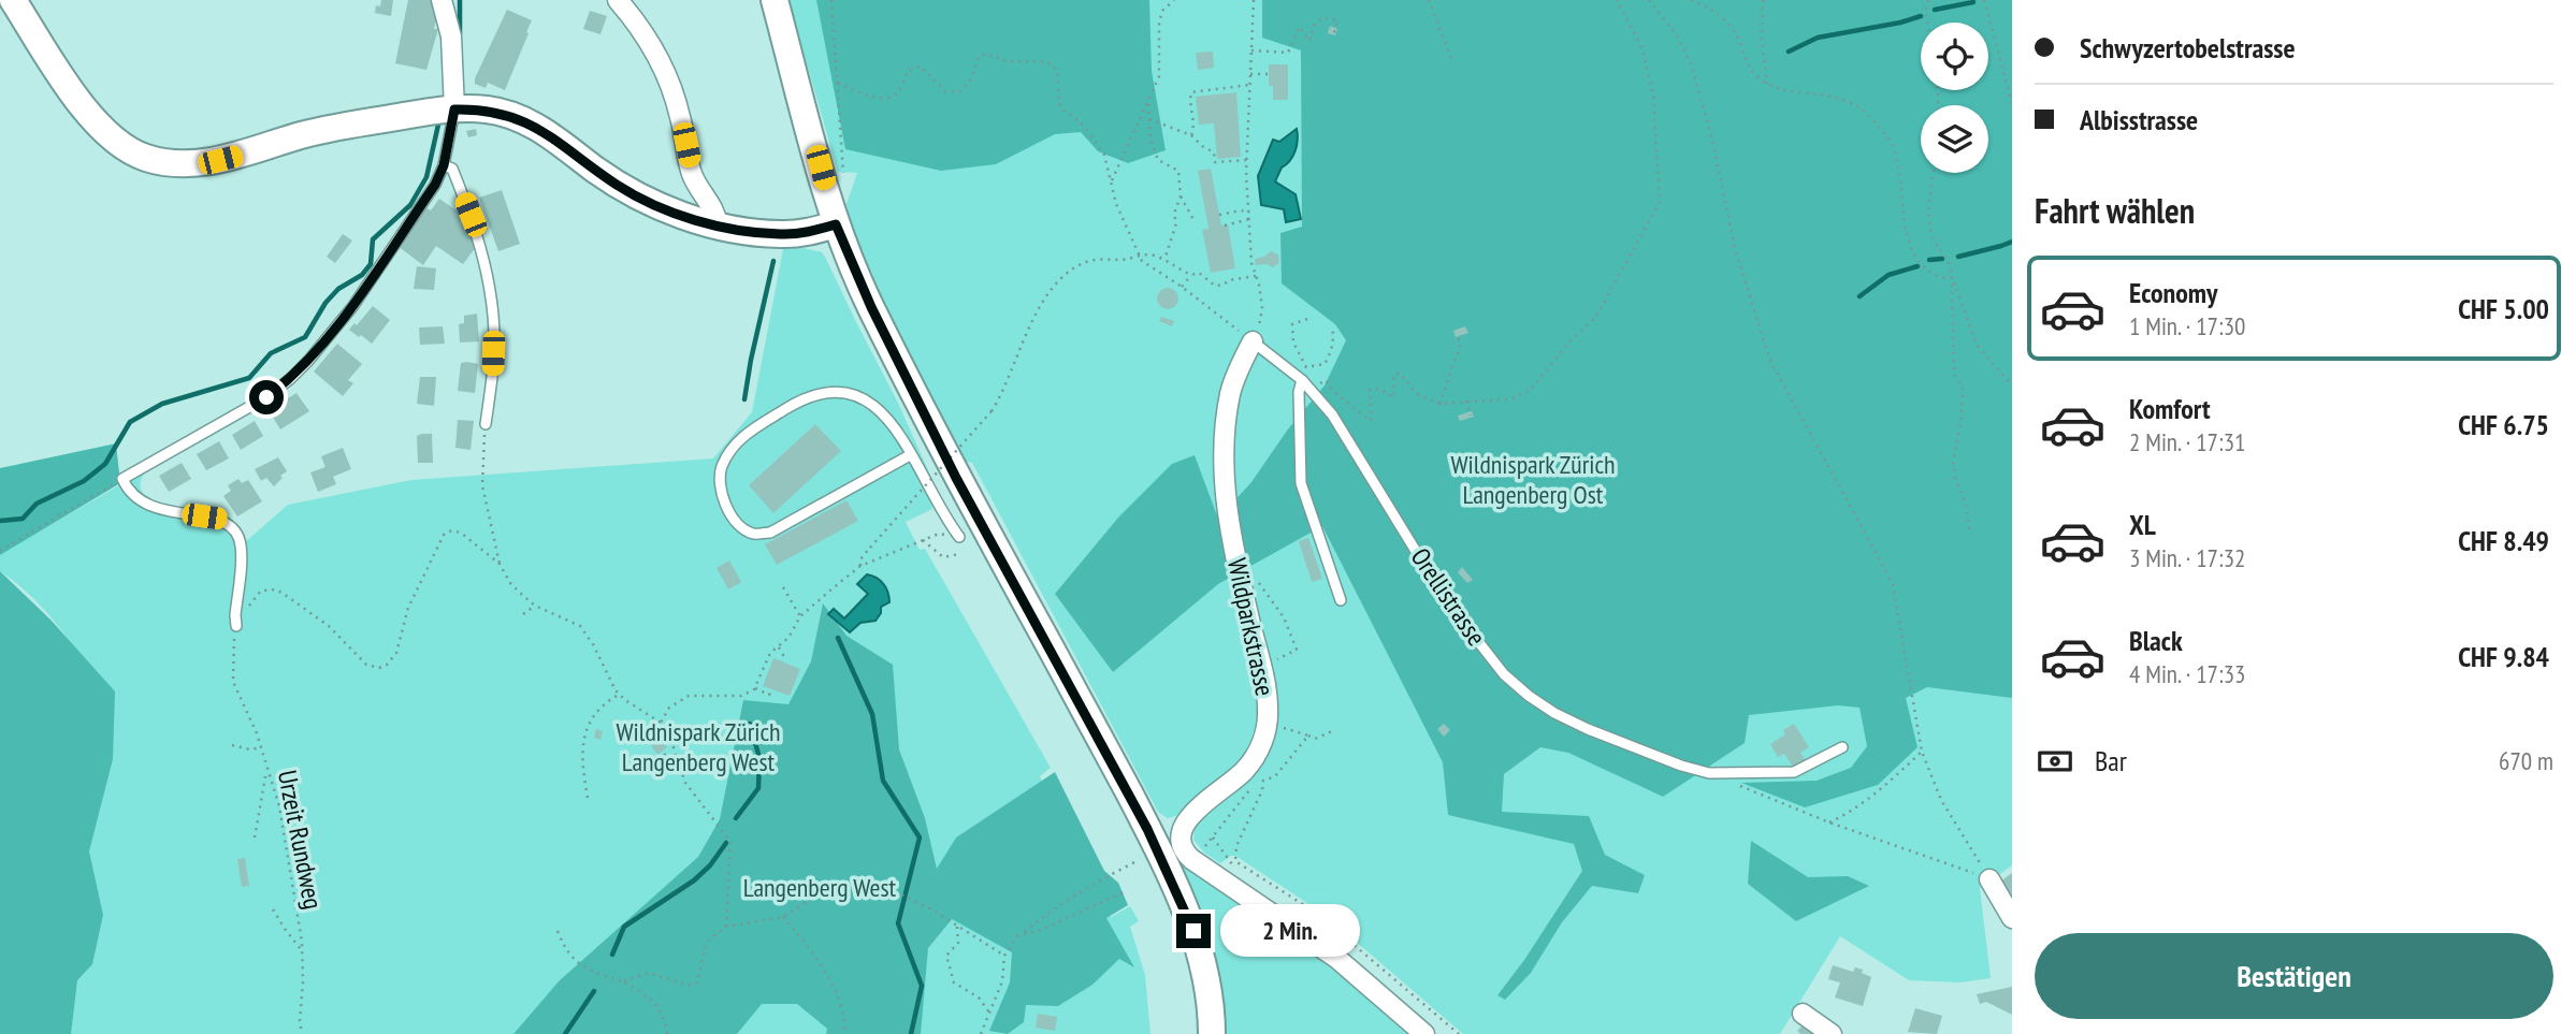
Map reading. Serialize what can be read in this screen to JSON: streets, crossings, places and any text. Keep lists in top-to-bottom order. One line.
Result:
{"streets":{"street":["Wildparkstrasse"],"lane":["Orellistrasse"],"path":["Urzeit Rundweg"]},"crossings":[["Orellistrasse","Wildparkstrasse"]],"parks":["Wildnispark Zürich Langenberg Ost","Wildnispark Zürich Langenberg West","Langenberg West"],"page":{"banner":["Schwyzertobelstrasse","Albisstrasse"],"heading":"Fahrt wählen","list":[{"name":"Economy","note":"1 Min. · 17:30","value":"CHF 5.00"},{"name":"Komfort","note":"2 Min. · 17:31","value":"CHF 6.75"},{"name":"XL","note":"3 Min. · 17:32","value":"CHF 8.49"},{"name":"Black","note":"4 Min. · 17:33","value":"CHF 9.84"}],"pay":["Bar","670 m"],"bubble":"2 Min.","buttons":"Bestätigen"}}
